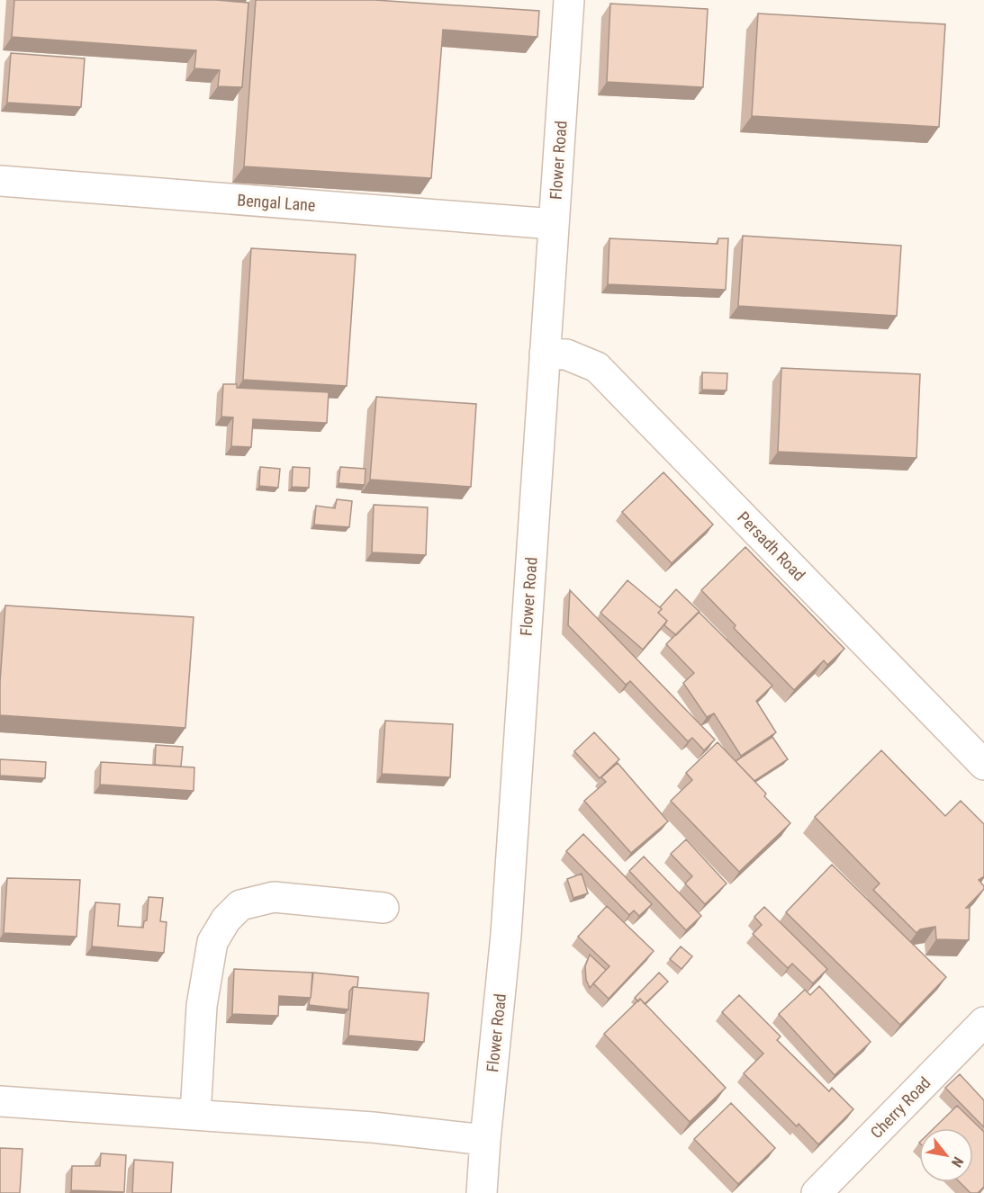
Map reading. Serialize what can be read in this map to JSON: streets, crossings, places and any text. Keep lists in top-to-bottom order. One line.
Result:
{"streets":{"street":["Flower Road","Bengal Lane","Persadh Road","Cherry Road"]},"crossings":[["Flower Road","Bengal Lane"],["Flower Road","Persadh Road"]],"north":"bottom right"}
